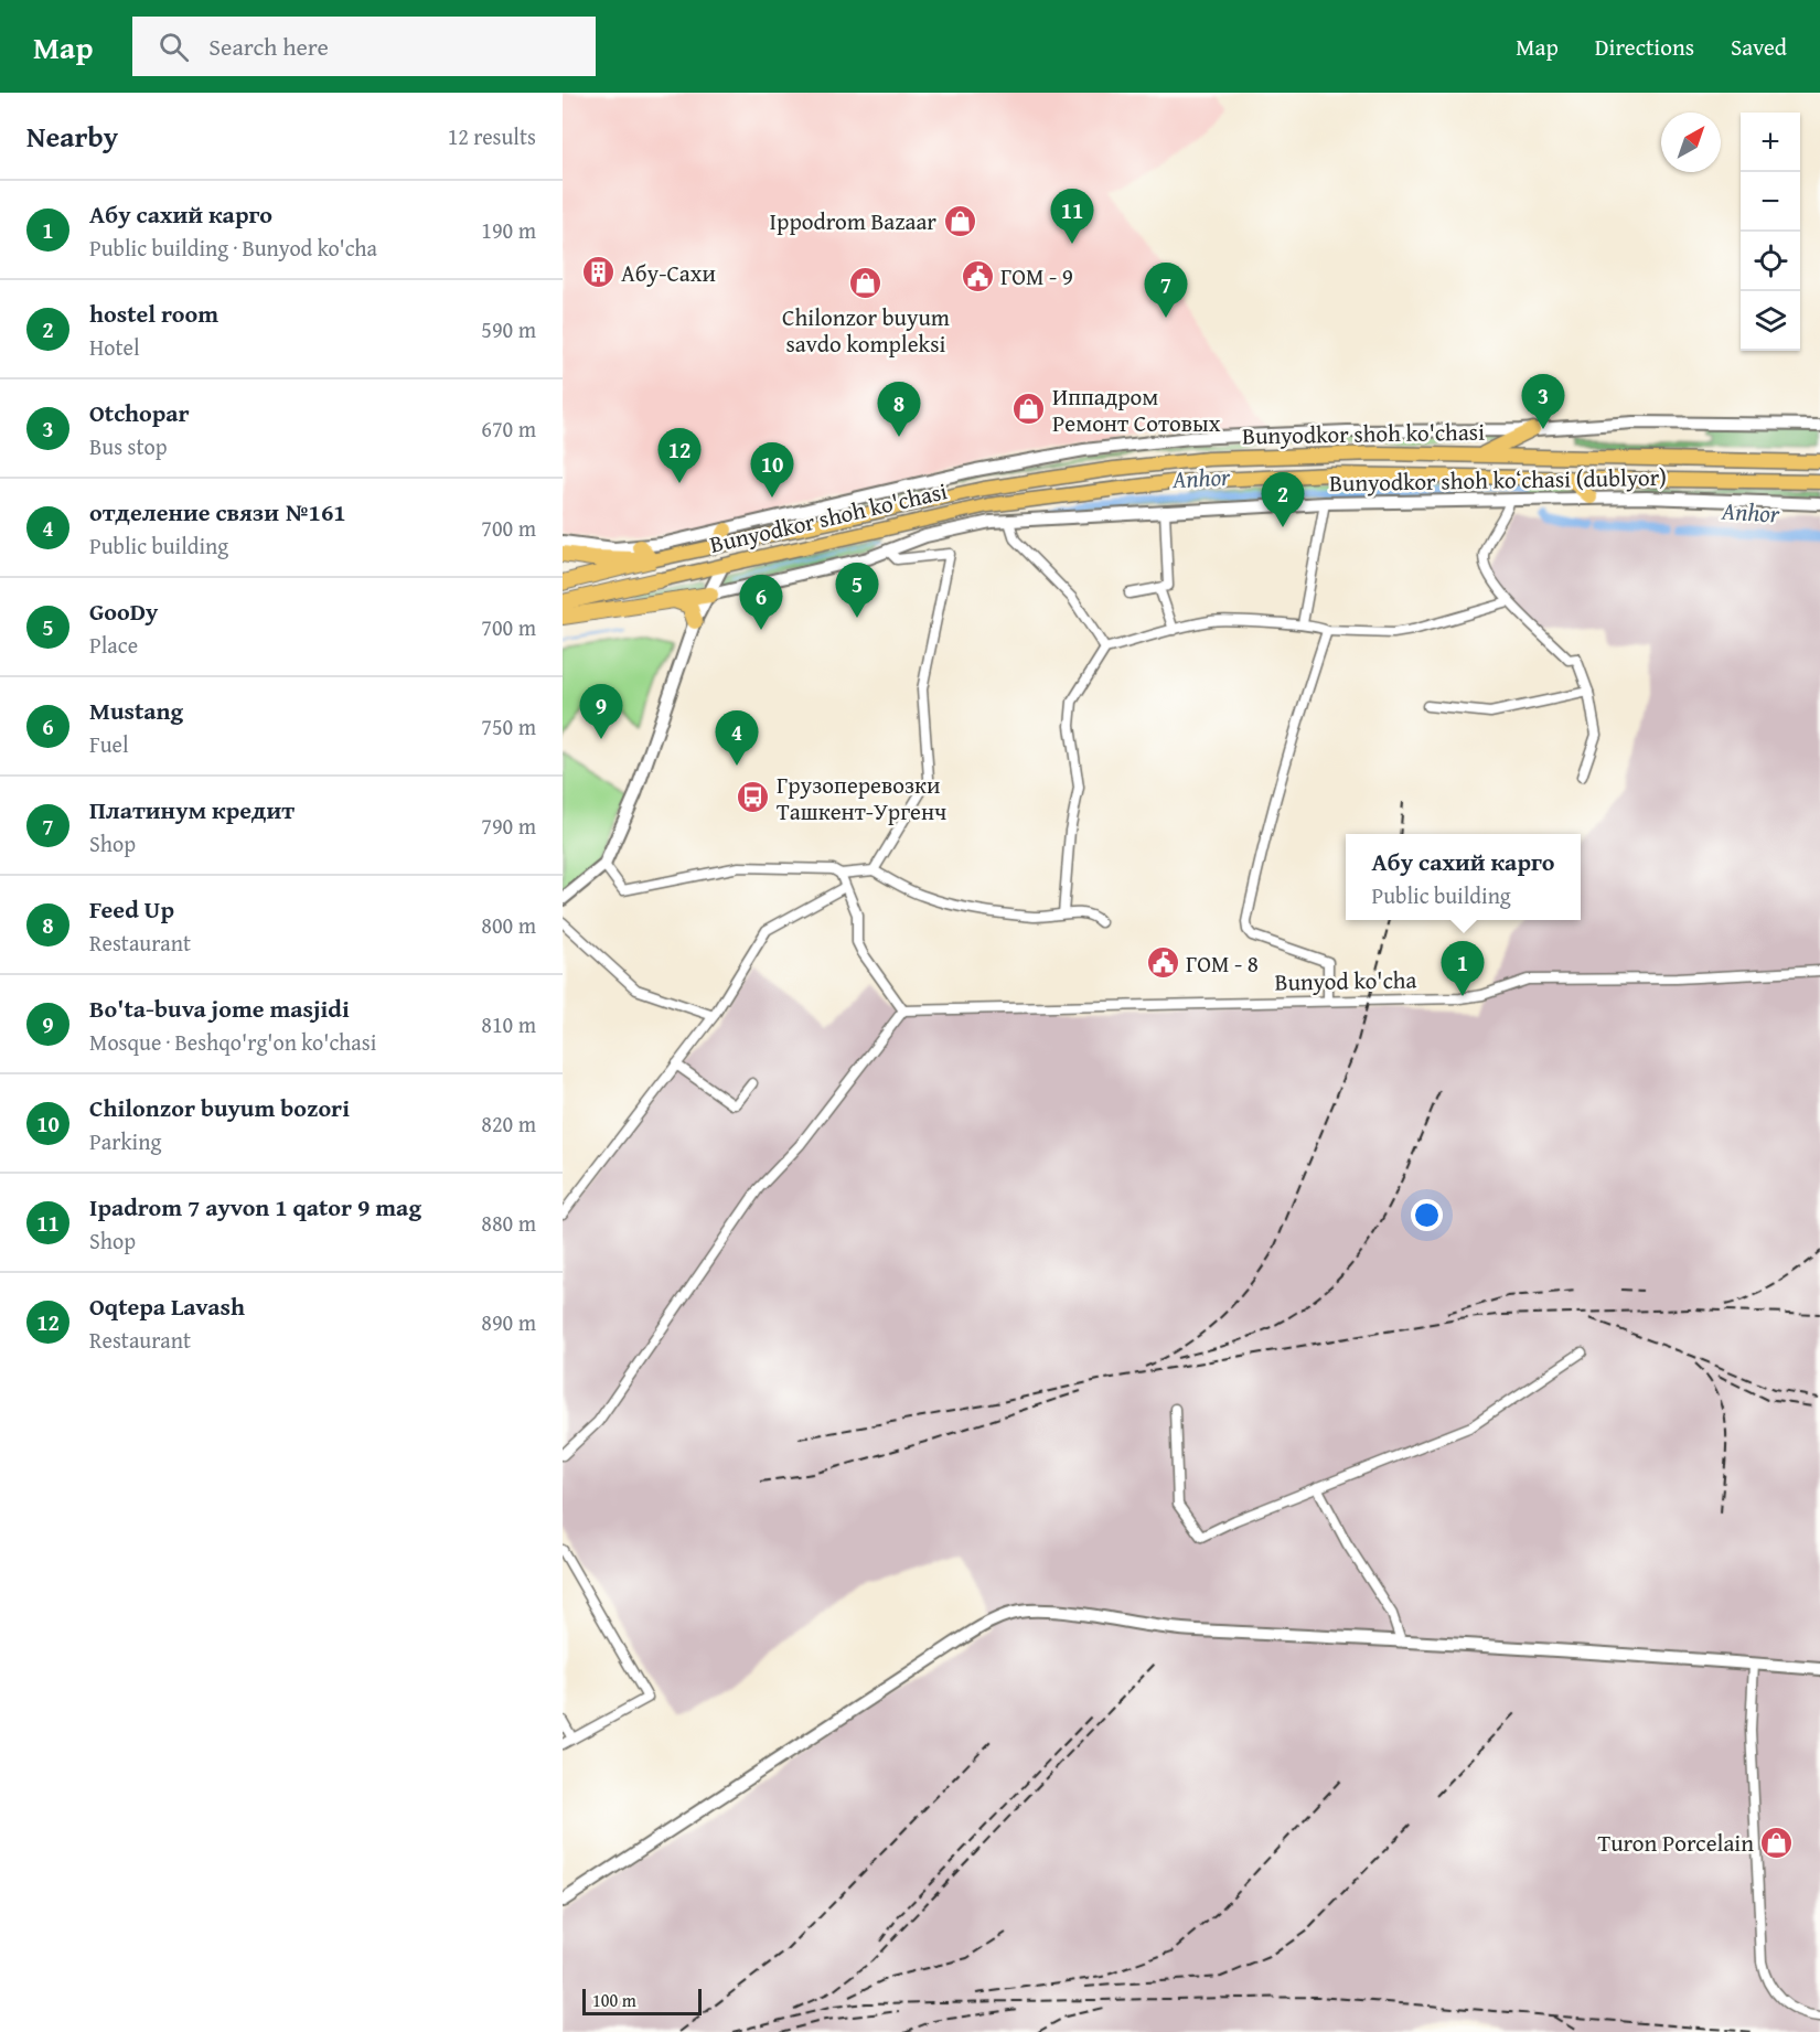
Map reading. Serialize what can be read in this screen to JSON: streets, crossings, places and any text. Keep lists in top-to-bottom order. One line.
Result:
{"streets":{"highway":["Bunyodkor shoh ko'chasi"],"street":["Bunyodkor shoh koʻchasi (dublyor)","Bunyod ko'cha"]},"water":["Anhor"],"places":{"shop":["Ippodrom Bazaar","Chilonzor buyum savdo kompleksi","Иппадром Ремонт Сотовых","Turon Porcelain"],"building":["Абу-Сахи"],"public building":["ГОМ - 9","ГОМ - 8"],"bus stop":["Грузоперевозки Ташкент-Ургенч"]},"scale_bar":"100 m","north":"top right","page":{"header":"Map","search":"Search here","nav":["Map","Directions","Saved"],"heading":["Nearby","12 results"],"map_buttons":["+","−"],"list":[{"mark":"1","name":"Абу сахий карго","note":"Public building · Bunyod ko'cha","value":"190 m"},{"mark":"2","name":"hostel room","note":"Hotel","value":"590 m"},{"mark":"3","name":"Otchopar","note":"Bus stop","value":"670 m"},{"mark":"4","name":"отделение связи №161","note":"Public building","value":"700 m"},{"mark":"5","name":"GooDy","note":"Place","value":"700 m"},{"mark":"6","name":"Mustang","note":"Fuel","value":"750 m"},{"mark":"7","name":"Платинум кредит","note":"Shop","value":"790 m"},{"mark":"8","name":"Feed Up","note":"Restaurant","value":"800 m"},{"mark":"9","name":"Bo'ta-buva jome masjidi","note":"Mosque · Beshqo'rg'on ko'chasi","value":"810 m"},{"mark":"10","name":"Chilonzor buyum bozori","note":"Parking","value":"820 m"},{"mark":"11","name":"Ipadrom 7 ayvon 1 qator 9 mag","note":"Shop","value":"880 m"},{"mark":"12","name":"Oqtepa Lavash","note":"Restaurant","value":"890 m"}],"pins":["11","7","3","8","12","10","2","5","6","9","4","1"],"popup":["Абу сахий карго","Public building"],"scale":"100 m"}}
